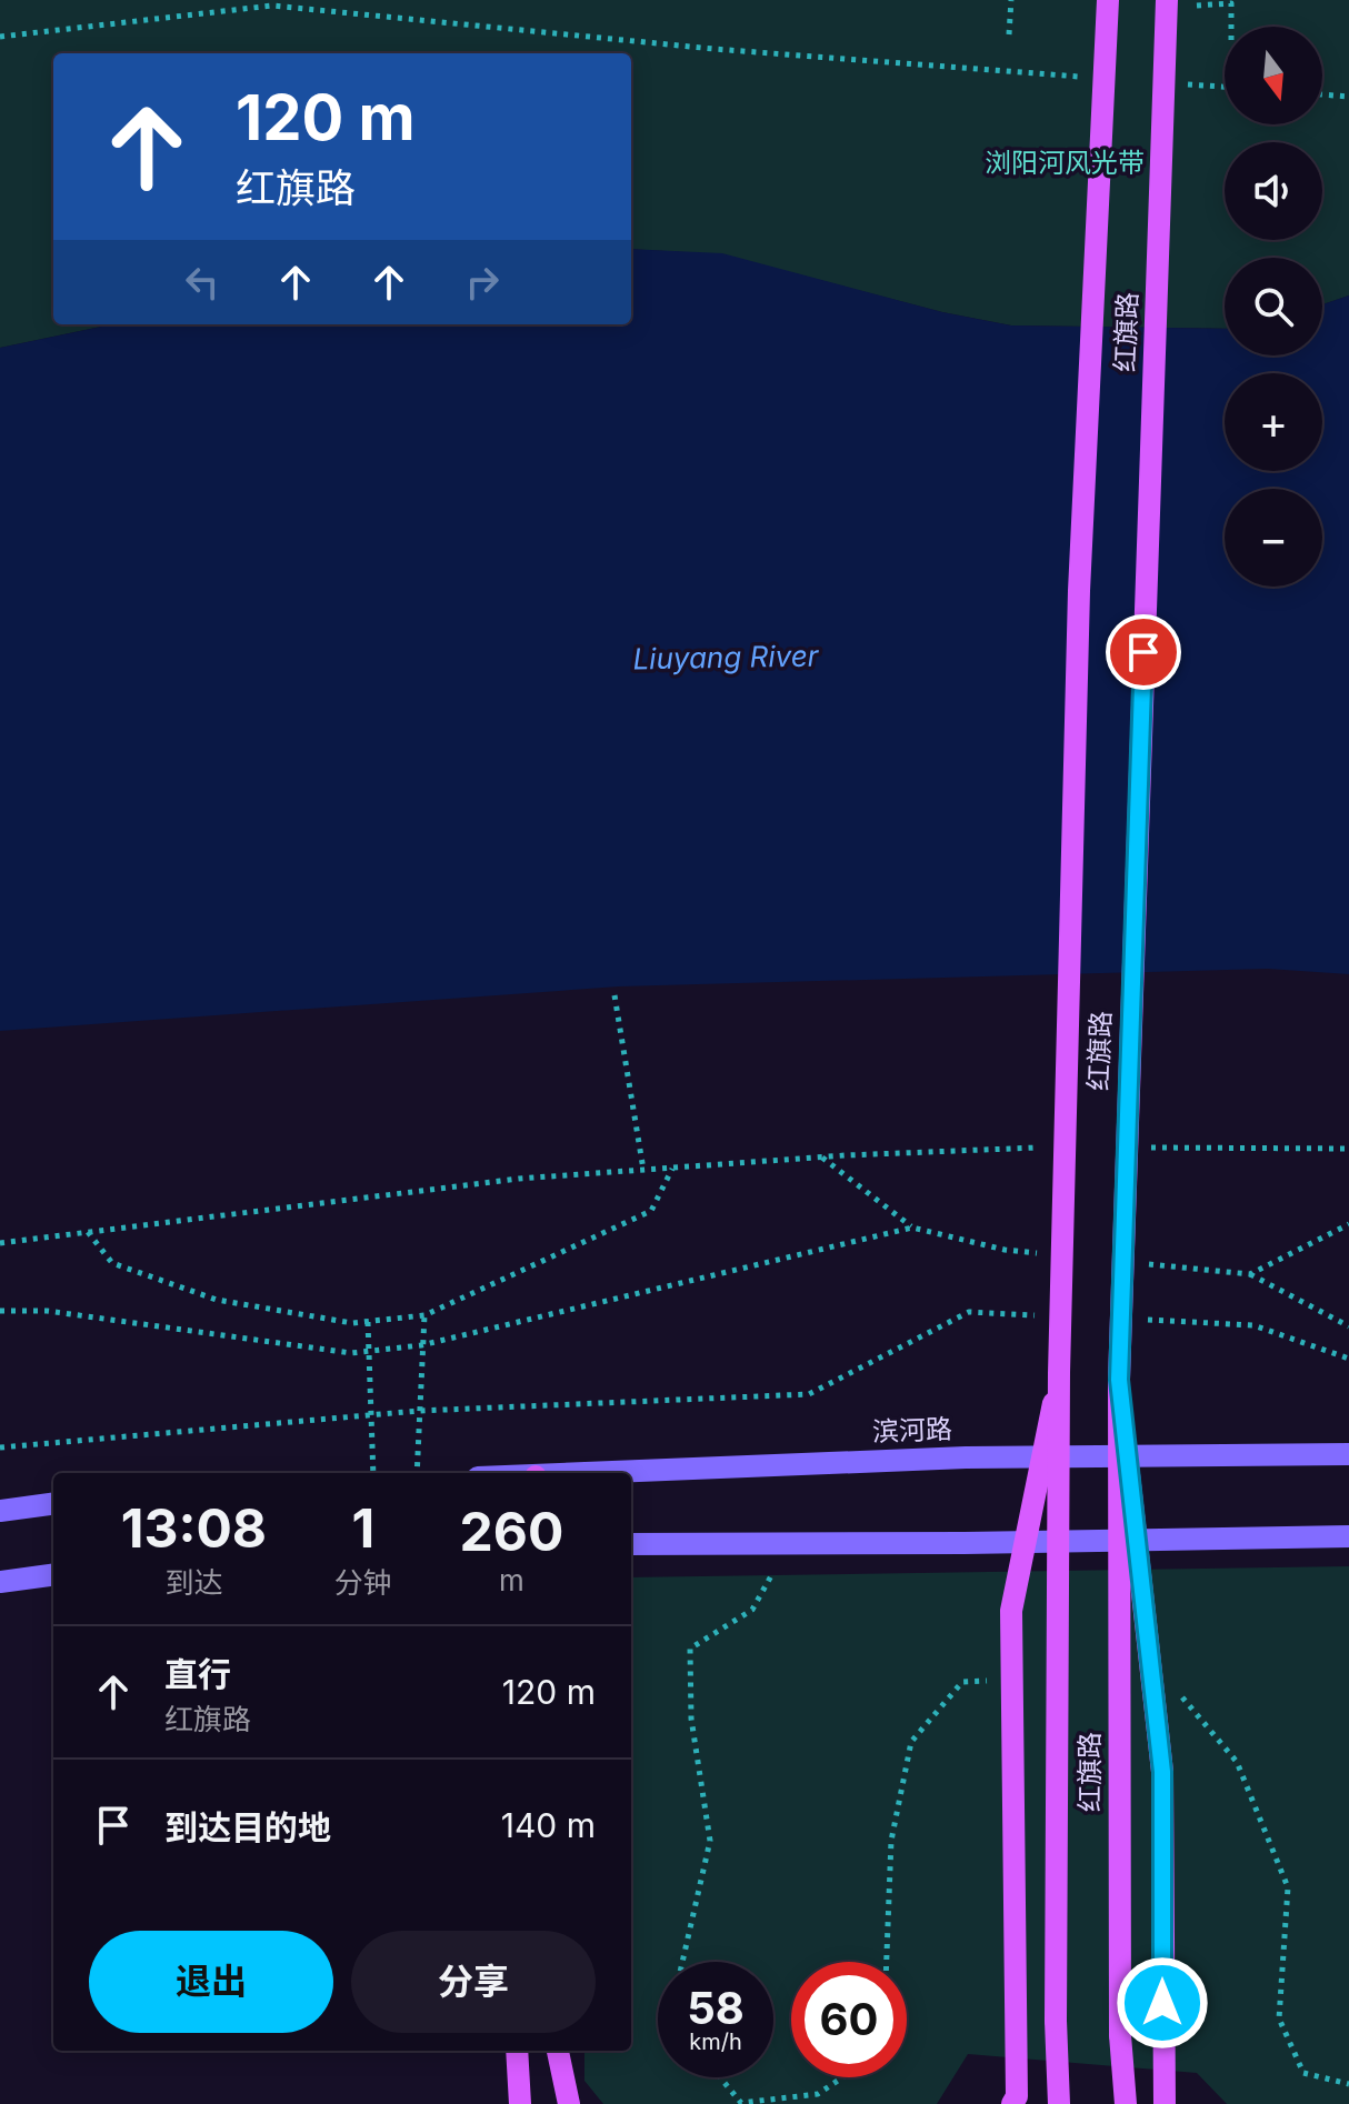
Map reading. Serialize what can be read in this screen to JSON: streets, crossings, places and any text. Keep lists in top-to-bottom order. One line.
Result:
{"streets":{"main road":["红旗路","滨河路"]},"water":["Liuyang River"],"parks":["浏阳河风光带"],"north":"bottom","page":{"map_buttons":["+","−"],"turn":["120 m","红旗路"],"eta":["13:08","到达","1","分钟","260","m"],"list":[{"name":"直行","note":"红旗路","value":"120 m"},{"name":"到达目的地","value":"140 m"}],"buttons":["退出","分享"],"speed":"58 km/h","limit":"60"}}
